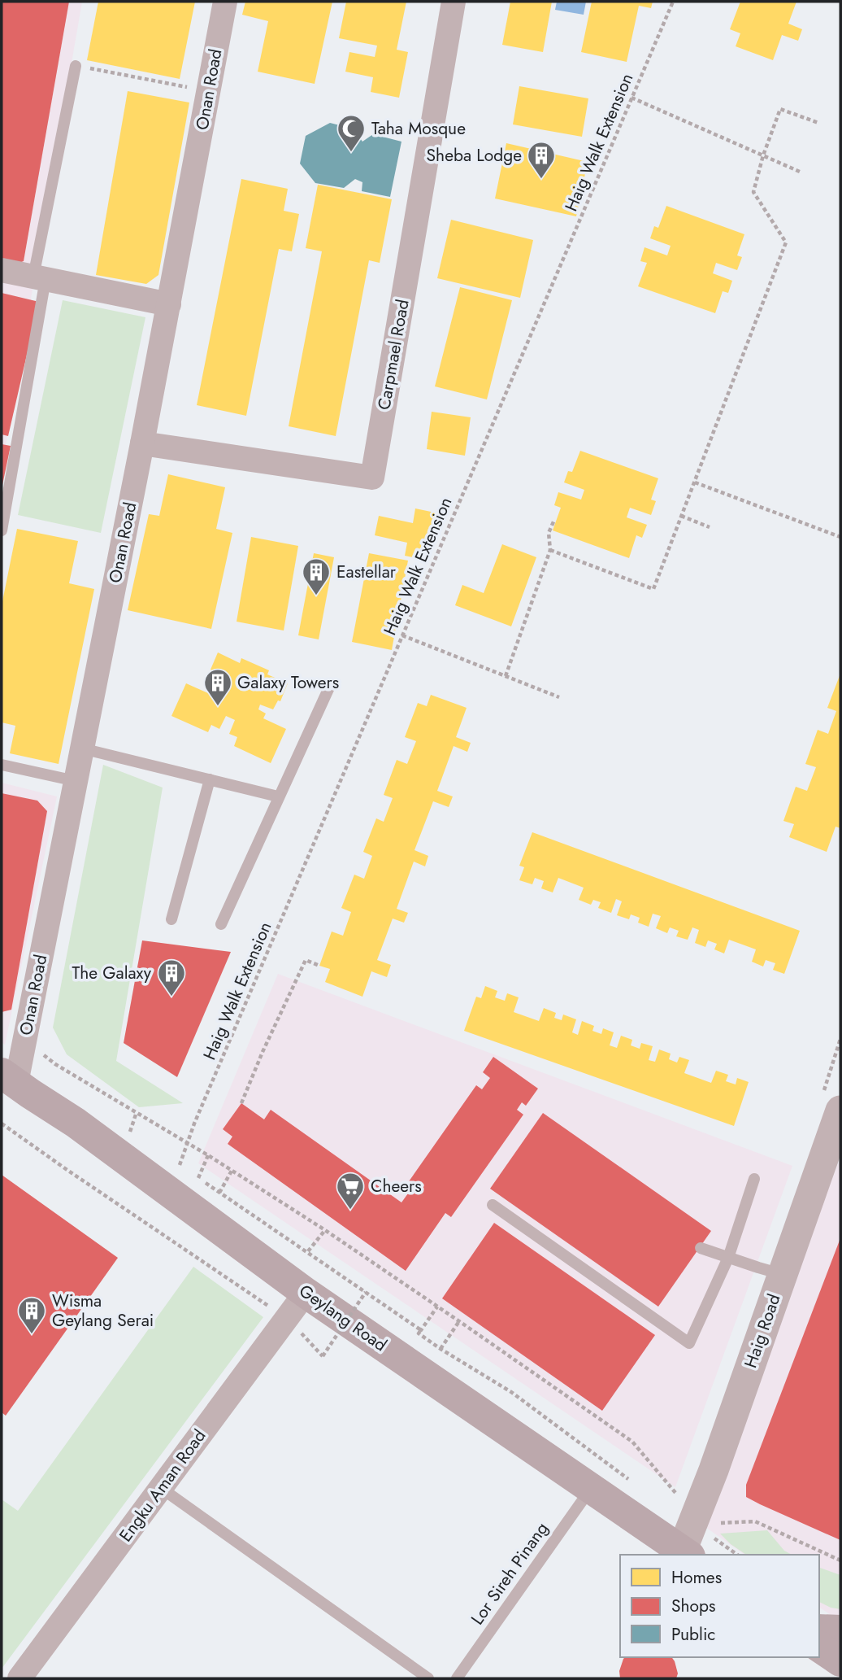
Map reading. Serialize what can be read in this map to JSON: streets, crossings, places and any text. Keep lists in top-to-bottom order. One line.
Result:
{"streets":{"main road":["Geylang Road"],"street":["Onan Road","Carpmael Road","Haig Road","Engku Aman Road"],"lane":["Lor Sireh Pinang"],"path":["Haig Walk Extension"]},"crossings":[["Onan Road","Carpmael Road"],["Onan Road","Geylang Road"],["Geylang Road","Haig Road"],["Geylang Road","Engku Aman Road"],["Geylang Road","Lor Sireh Pinang"]],"places":{"mosque":["Taha Mosque"],"building":["Sheba Lodge","Eastellar","Galaxy Towers","The Galaxy","Wisma Geylang Serai"],"supermarket":["Cheers"]},"legend":["Homes","Shops","Public"]}
